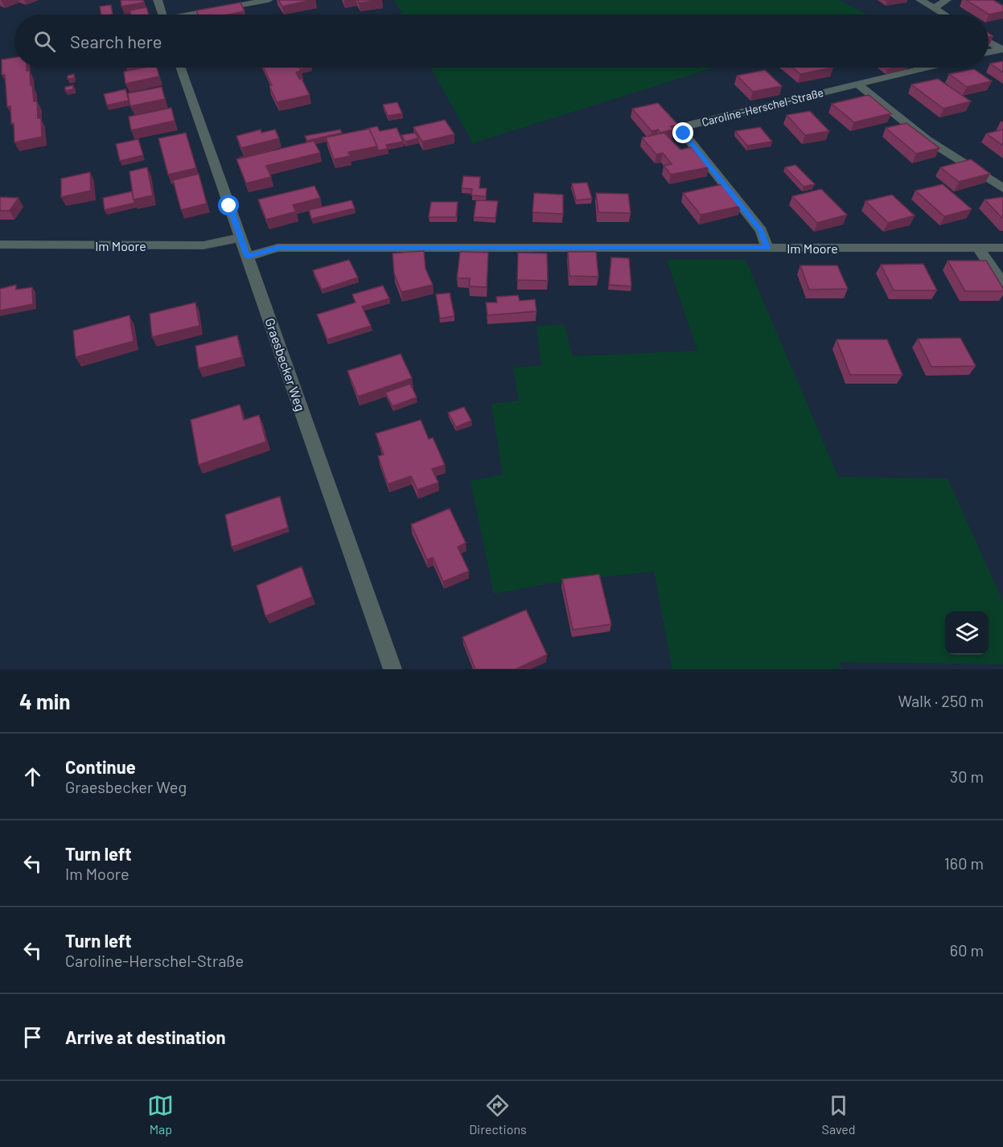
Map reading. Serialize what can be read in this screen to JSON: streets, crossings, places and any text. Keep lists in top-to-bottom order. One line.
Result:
{"streets":{"street":["Caroline-Herschel-Straße","Im Moore","Graesbecker Weg"]},"crossings":[["Caroline-Herschel-Straße","Im Moore"],["Im Moore","Graesbecker Weg"]],"page":{"search":"Search here","heading":["4 min","Walk · 250 m"],"list":[["Continue","Graesbecker Weg","30 m"],["Turn left","Im Moore","160 m"],["Turn left","Caroline-Herschel-Straße","60 m"],"Arrive at destination"],"nav":["Map","Directions","Saved"]}}
